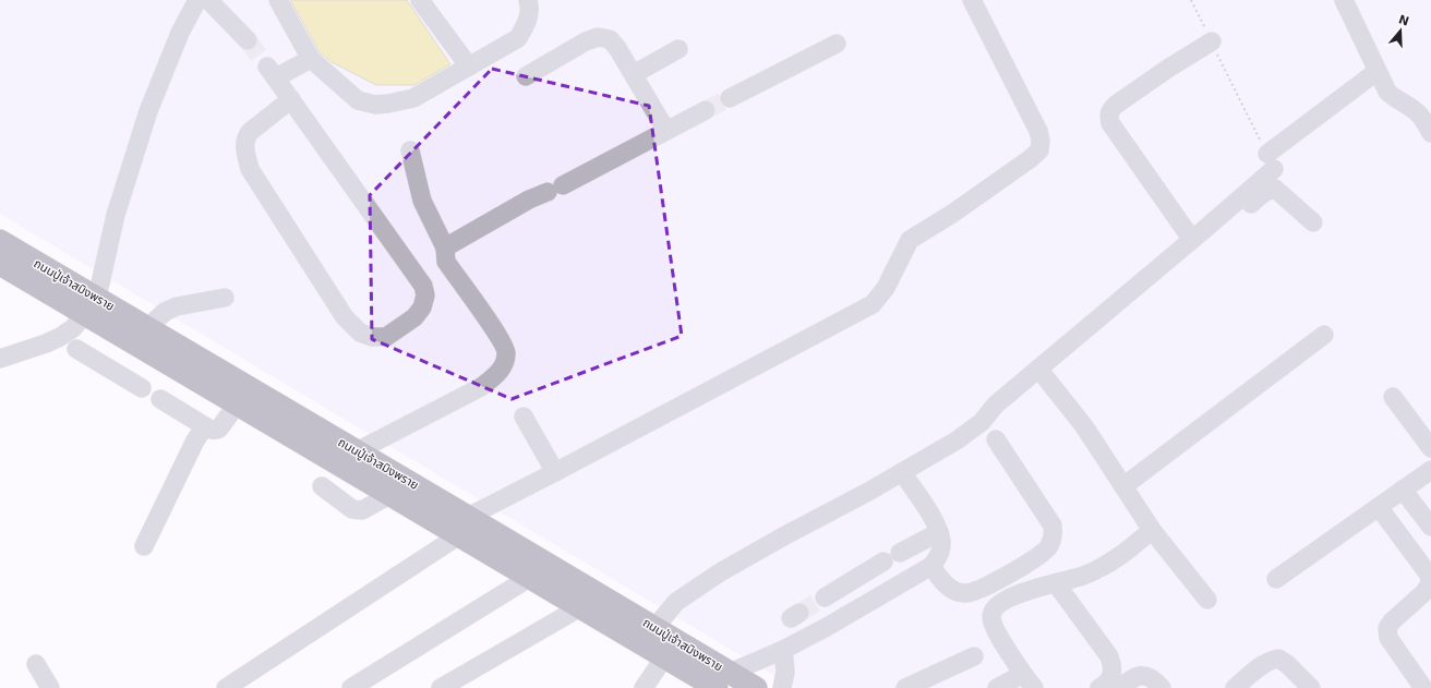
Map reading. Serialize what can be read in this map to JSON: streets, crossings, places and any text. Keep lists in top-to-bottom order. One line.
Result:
{"streets":{"main road":["ถนนปู่เจ้าสมิงพราย"]},"north":"top"}
